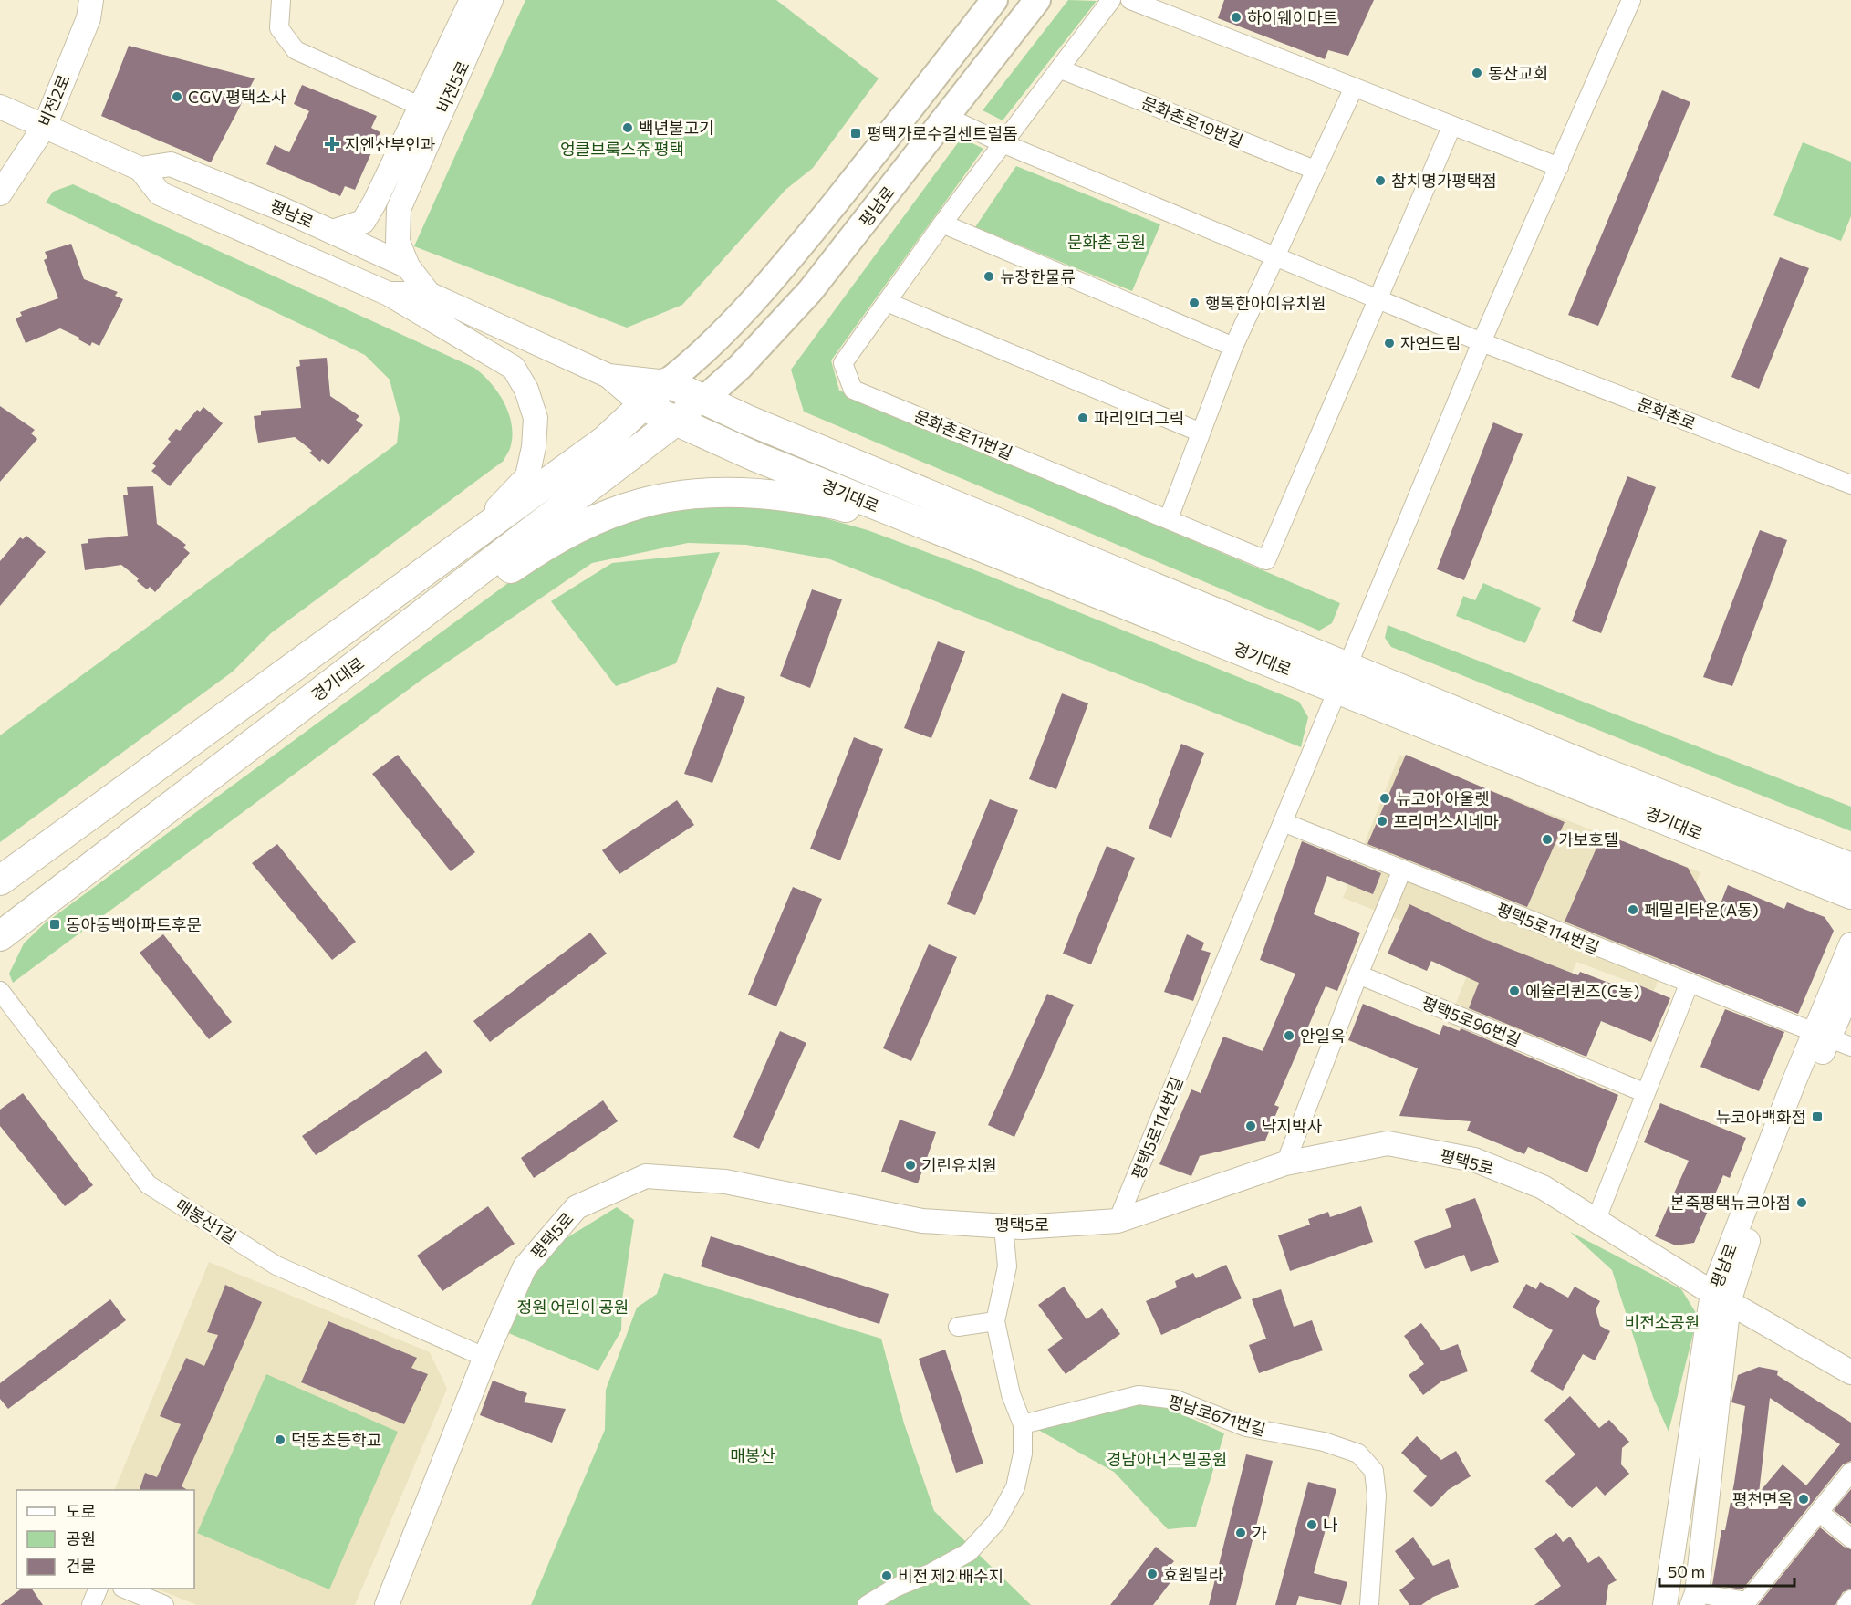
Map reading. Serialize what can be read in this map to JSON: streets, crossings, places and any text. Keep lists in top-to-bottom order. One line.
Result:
{"streets":{"main road":["평남로","경기대로"],"street":["비전5로","비전2로","문화촌로19번길","문화촌로","문화촌로11번길","평택5로114번길","평택5로96번길","평택5로","매봉산1길","평남로671번길"]},"crossings":[["비전5로","평남로"],["비전2로","평남로"],["문화촌로19번길","문화촌로11번길"],["평남로","경기대로"],["평남로","평택5로114번길"],["평남로","평택5로"],["경기대로","평택5로114번길"],["평택5로114번길","평택5로"],["평택5로","매봉산1길"]],"parks":["엉클브룩스쥬 평택","문화촌 공원","정원 어린이 공원","비전소공원","매봉산","경남아너스빌공원"],"places":{"other":["하이웨이마트","동산교회","CGV 평택소사","백년불고기","참치명가평택점","뉴장한물류","행복한아이유치원","자연드림","파리인더그릭","뉴코아 아울렛","프리머스시네마","가보호텔","페밀리타운(A동)","에슐리퀸즈(C동)","안일옥","낙지박사","기린유치원","본죽평택뉴코아점","덕동초등학교","평천면옥","나","가","효원빌라","비전 제2 배수지"],"transit":["평택가로수길센트럴돔","동아동백아파트후문","뉴코아백화점"],"health":["지엔산부인과"]},"legend":["도로","공원","건물"],"scale_bar":"50 m"}
